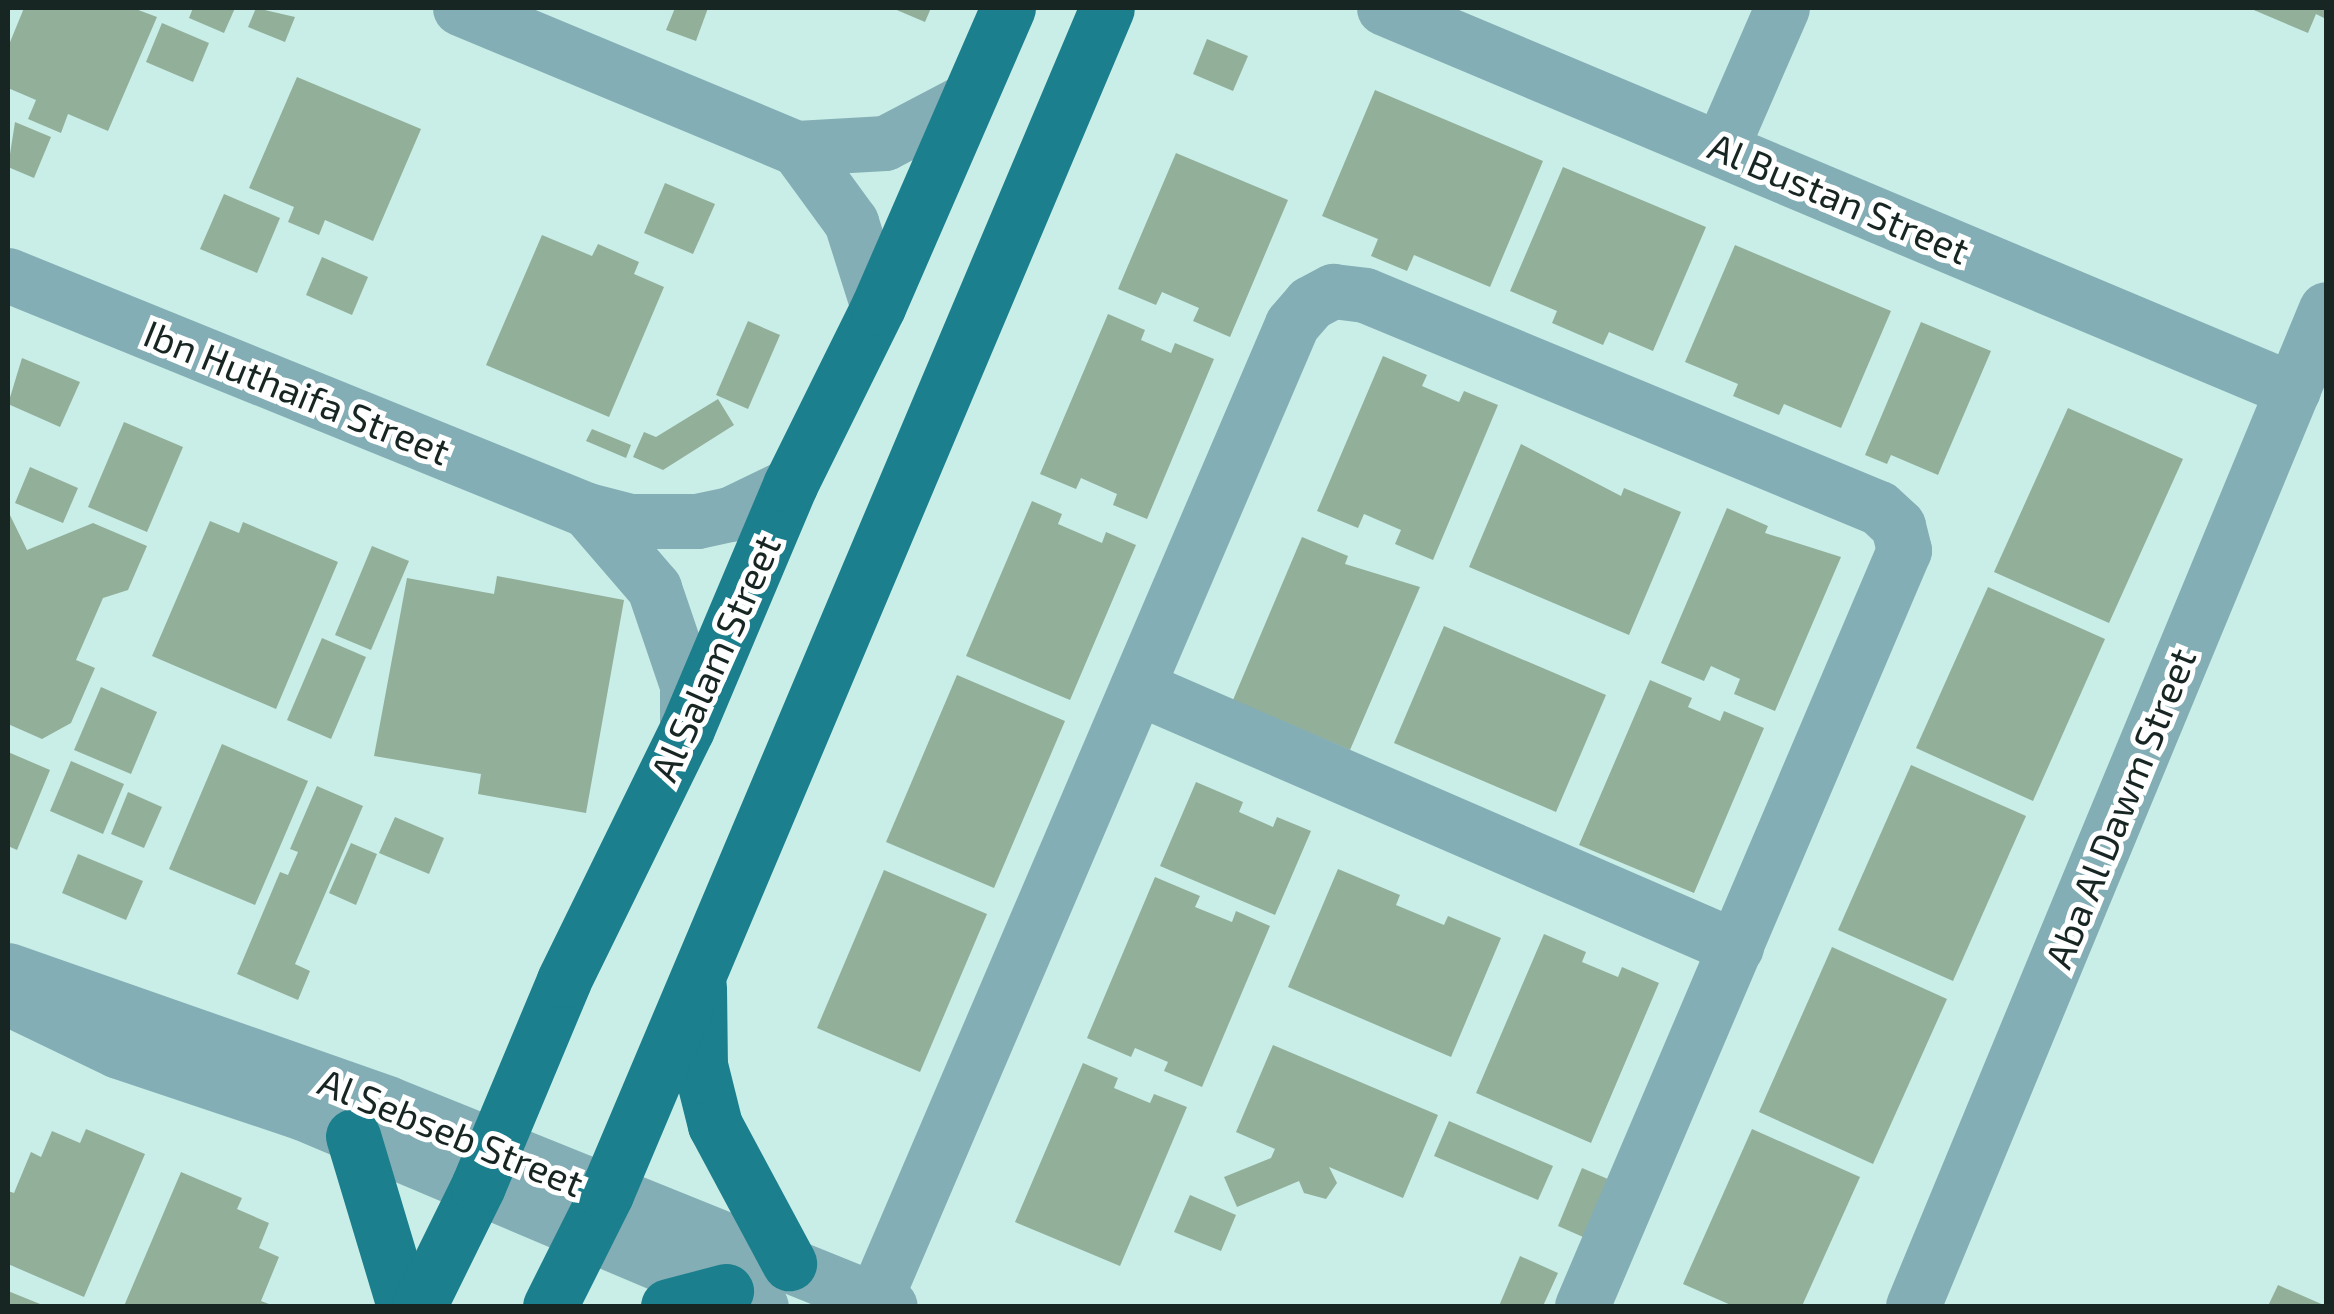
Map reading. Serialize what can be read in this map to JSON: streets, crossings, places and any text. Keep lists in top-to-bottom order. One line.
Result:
{"streets":{"main road":["Al Salam Street"],"street":["Al Bustan Street","Ibn Huthaifa Street","Aba Al Dawm Street","Al Sebseb Street"]},"crossings":[["Al Bustan Street","Aba Al Dawm Street"],["Ibn Huthaifa Street","Al Salam Street"],["Al Salam Street","Al Sebseb Street"]]}
